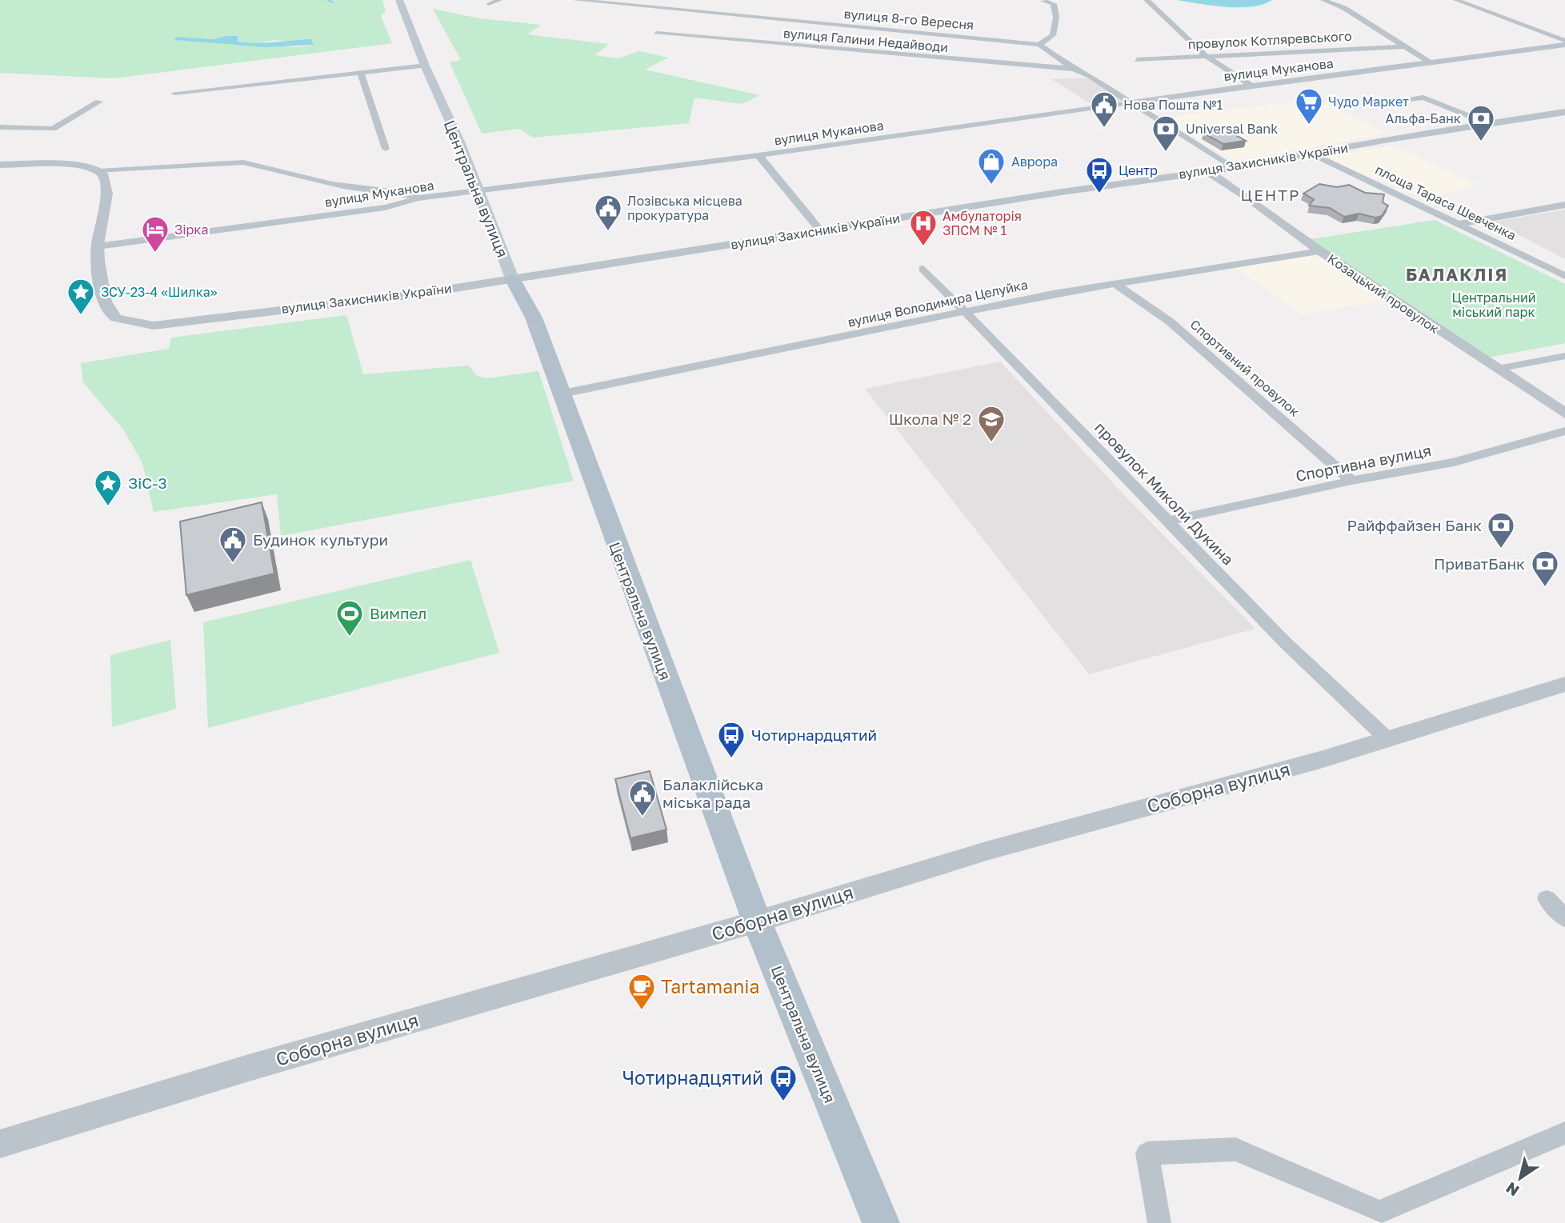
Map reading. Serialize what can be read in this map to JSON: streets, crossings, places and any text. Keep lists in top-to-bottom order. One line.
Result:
{"streets":{"main road":["Центральна вулиця"],"street":["вулиця 8-го Вересня","вулиця Галини Недайводи","провулок Котляревського","вулиця Муканова","вулиця Захисників України","площа Тараса Шевченка","Козацький провулок","вулиця Володимира Целуйка","Спортивний провулок","Спортивна вулиця","провулок Миколи Дукина","Соборна вулиця"]},"crossings":[["вулиця 8-го Вересня","вулиця Галини Недайводи"],["вулиця 8-го Вересня","вулиця Муканова"],["вулиця 8-го Вересня","вулиця Захисників України"],["вулиця Муканова","вулиця Захисників України"],["вулиця Муканова","Центральна вулиця"],["вулиця Захисників України","Центральна вулиця"],["вулиця Захисників України","площа Тараса Шевченка"],["вулиця Захисників України","Козацький провулок"],["Центральна вулиця","вулиця Володимира Целуйка"],["Центральна вулиця","Соборна вулиця"],["Козацький провулок","вулиця Володимира Целуйка"],["вулиця Володимира Целуйка","Спортивний провулок"],["вулиця Володимира Целуйка","провулок Миколи Дукина"],["Спортивний провулок","Спортивна вулиця"],["Спортивна вулиця","провулок Миколи Дукина"],["провулок Миколи Дукина","Соборна вулиця"]],"districts":["ЦЕНТР","БАЛАКЛІЯ"],"parks":["Центральний міський парк"],"places":{"supermarket":["Чудо Маркет"],"public building":["Нова Пошта №1","Лозівська місцева прокуратура","Будинок культури","Балаклійська міська рада"],"bank":["Альфа-Банк","Universal Bank","Райффайзен Банк","ПриватБанк"],"shop":["Аврора"],"bus stop":["Центр","Чотирнардцятий","Чотирнадцятий"],"hospital":["Амбулаторія ЗПСМ № 1"],"hotel":["Зірка"],"place":["ЗСУ-23-4 «Шилка»","ЗіС-3"],"school or university":["Школа № 2"],"sports":["Вимпел"],"cafe":["Tartamania"]},"north":"bottom left"}
